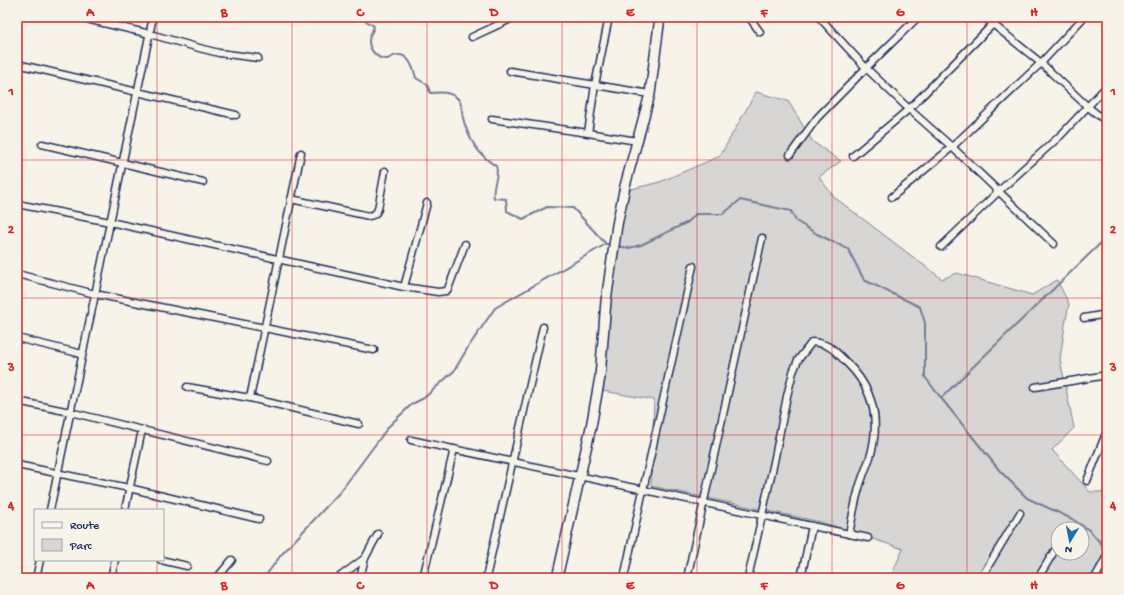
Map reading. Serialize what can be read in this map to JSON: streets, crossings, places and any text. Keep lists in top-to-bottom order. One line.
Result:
{"legend":["Route","Parc"],"north":"bottom","grid":{"columns":["A","B","C","D","E","F","G","H"],"rows":["1","2","3","4"]}}
